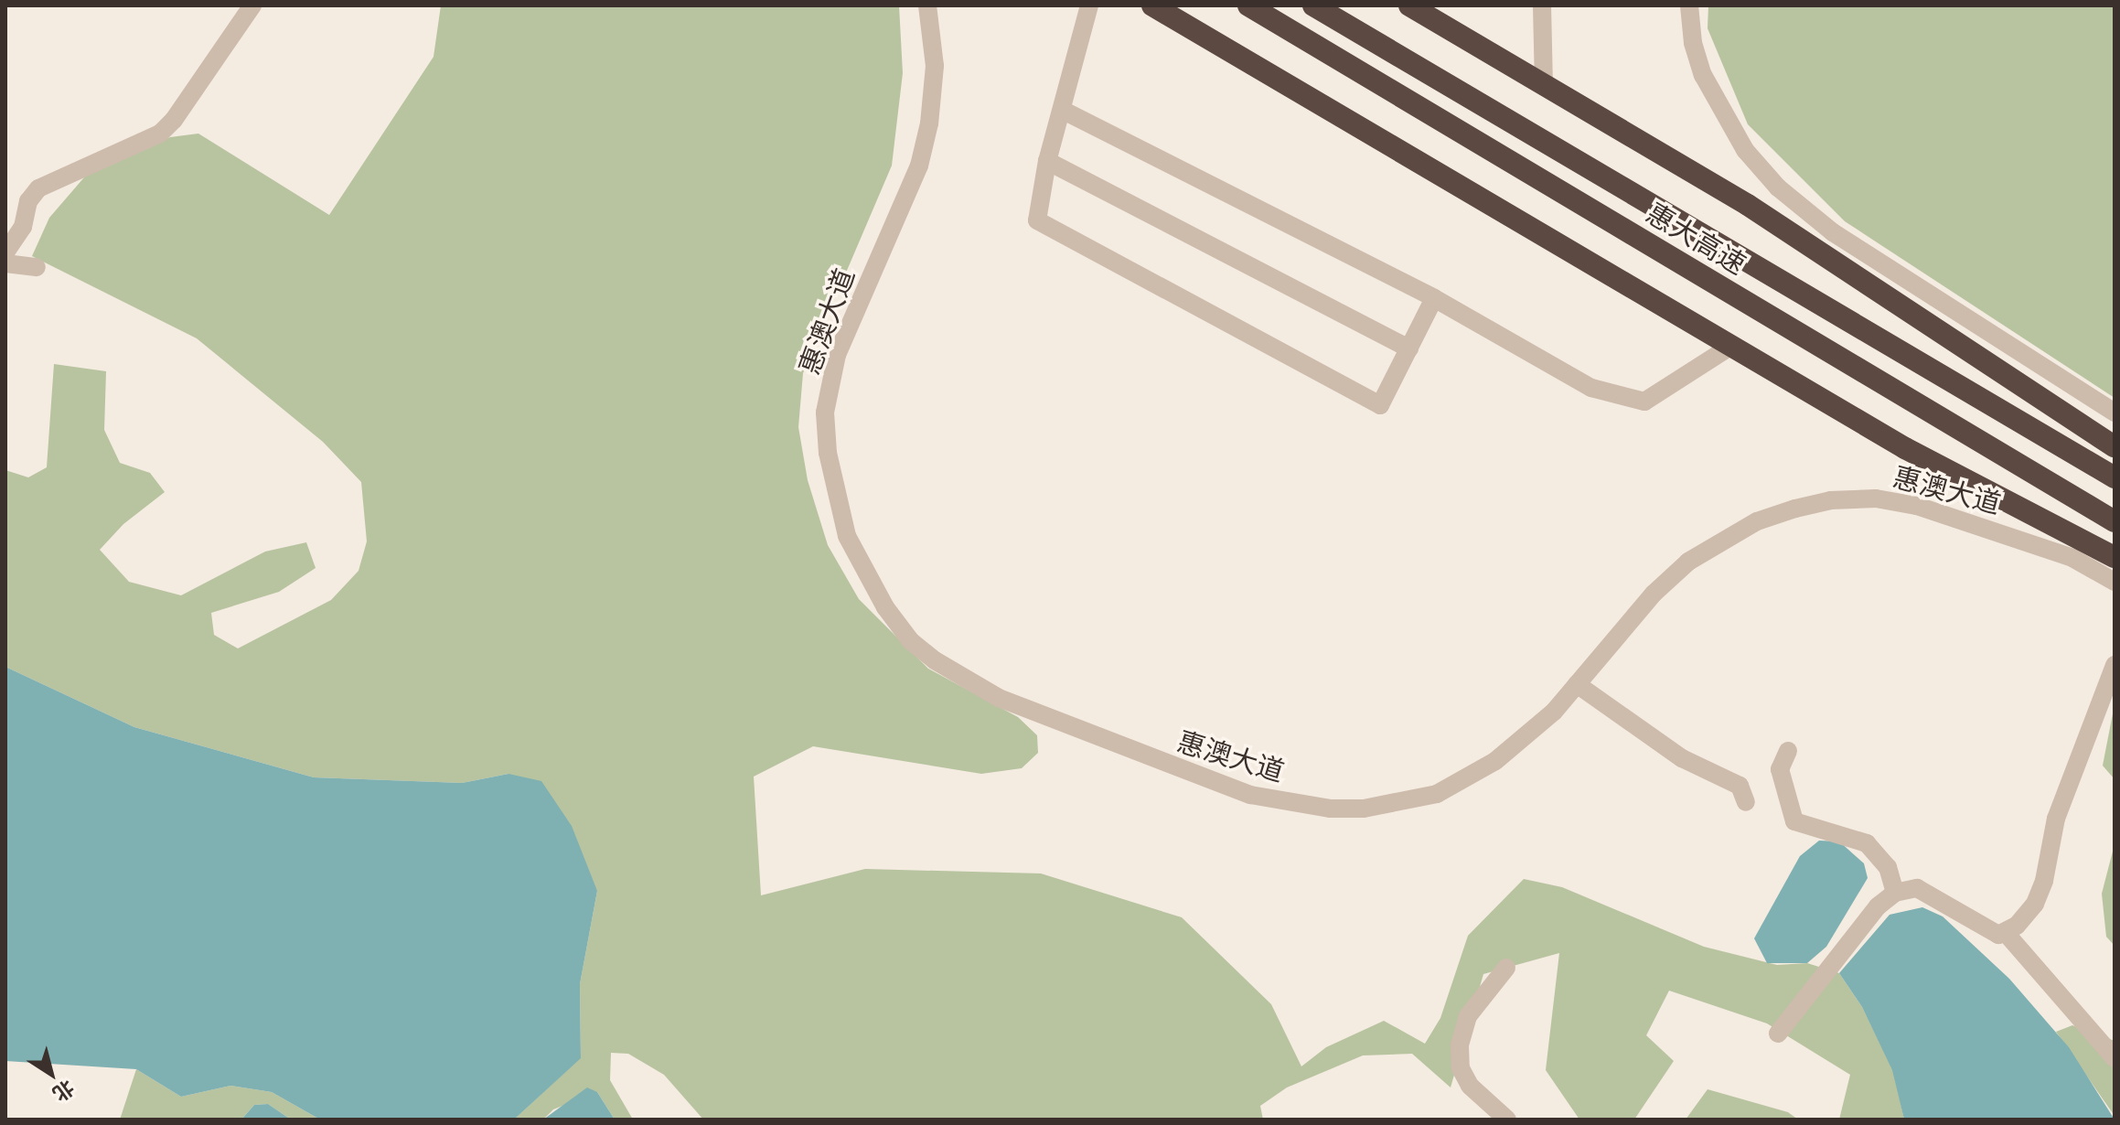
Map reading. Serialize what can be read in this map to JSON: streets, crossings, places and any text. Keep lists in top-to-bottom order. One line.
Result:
{"streets":{"highway":["惠大高速"],"street":["惠澳大道"]},"north":"bottom right"}
